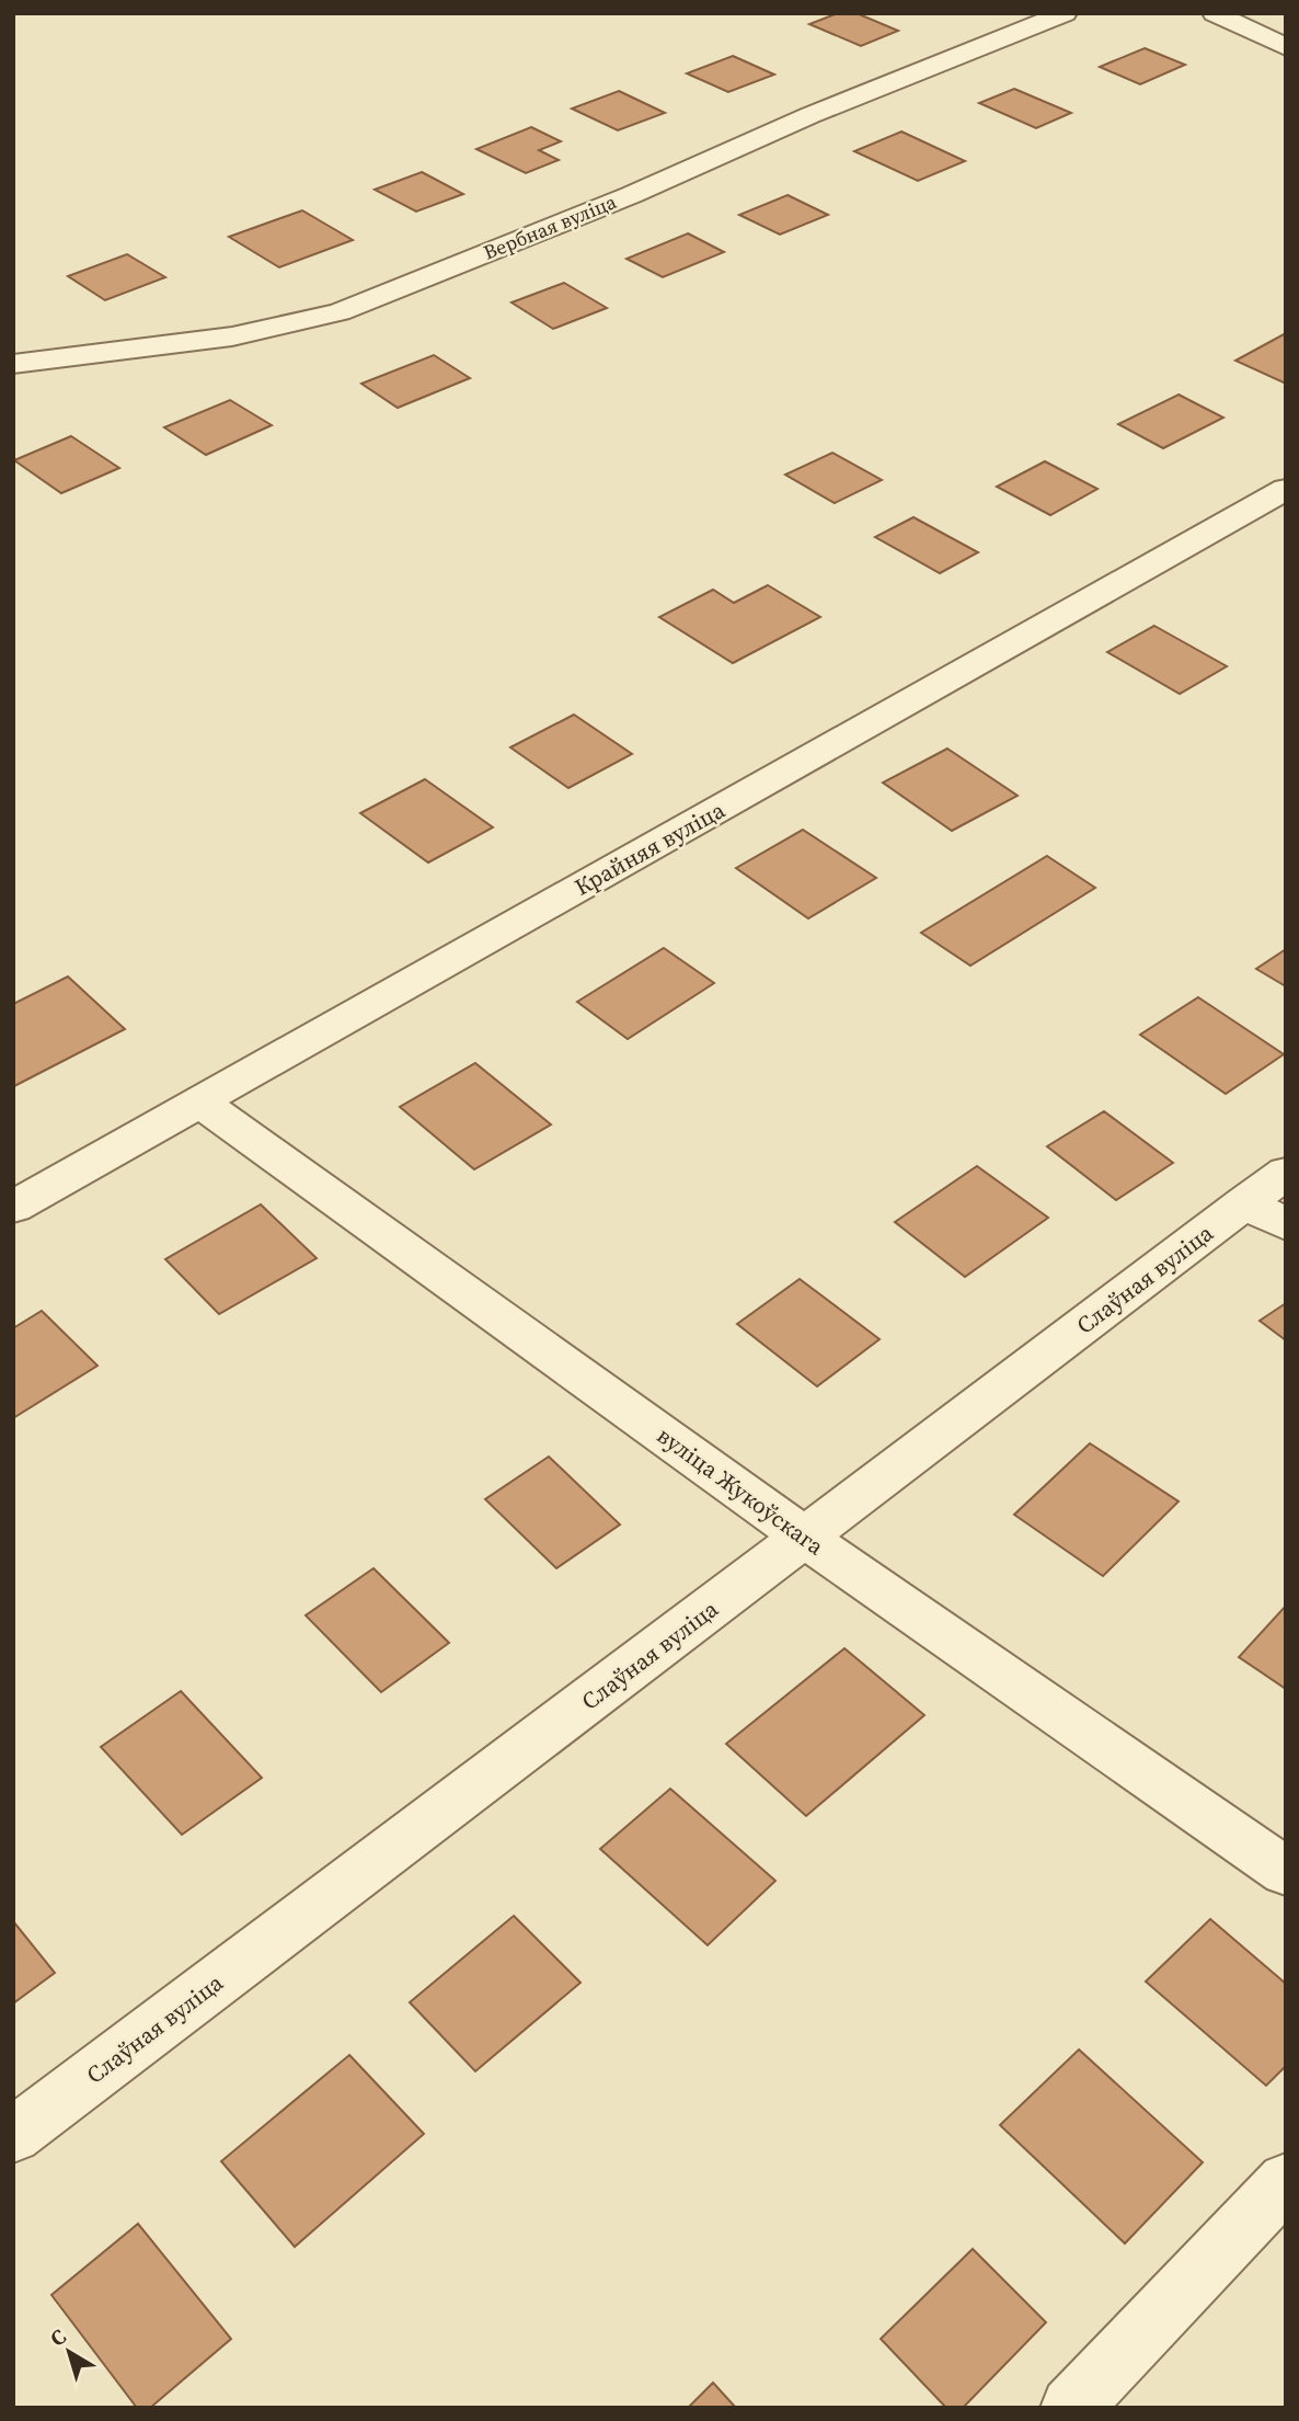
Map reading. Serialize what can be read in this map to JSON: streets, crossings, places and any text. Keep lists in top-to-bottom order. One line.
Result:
{"streets":{"street":["Вербная вуліца","Крайняя вуліца","Слаўная вуліца","вуліца Жукоўскага"]},"crossings":[["Крайняя вуліца","вуліца Жукоўскага"],["Слаўная вуліца","вуліца Жукоўскага"]],"north":"top left"}
